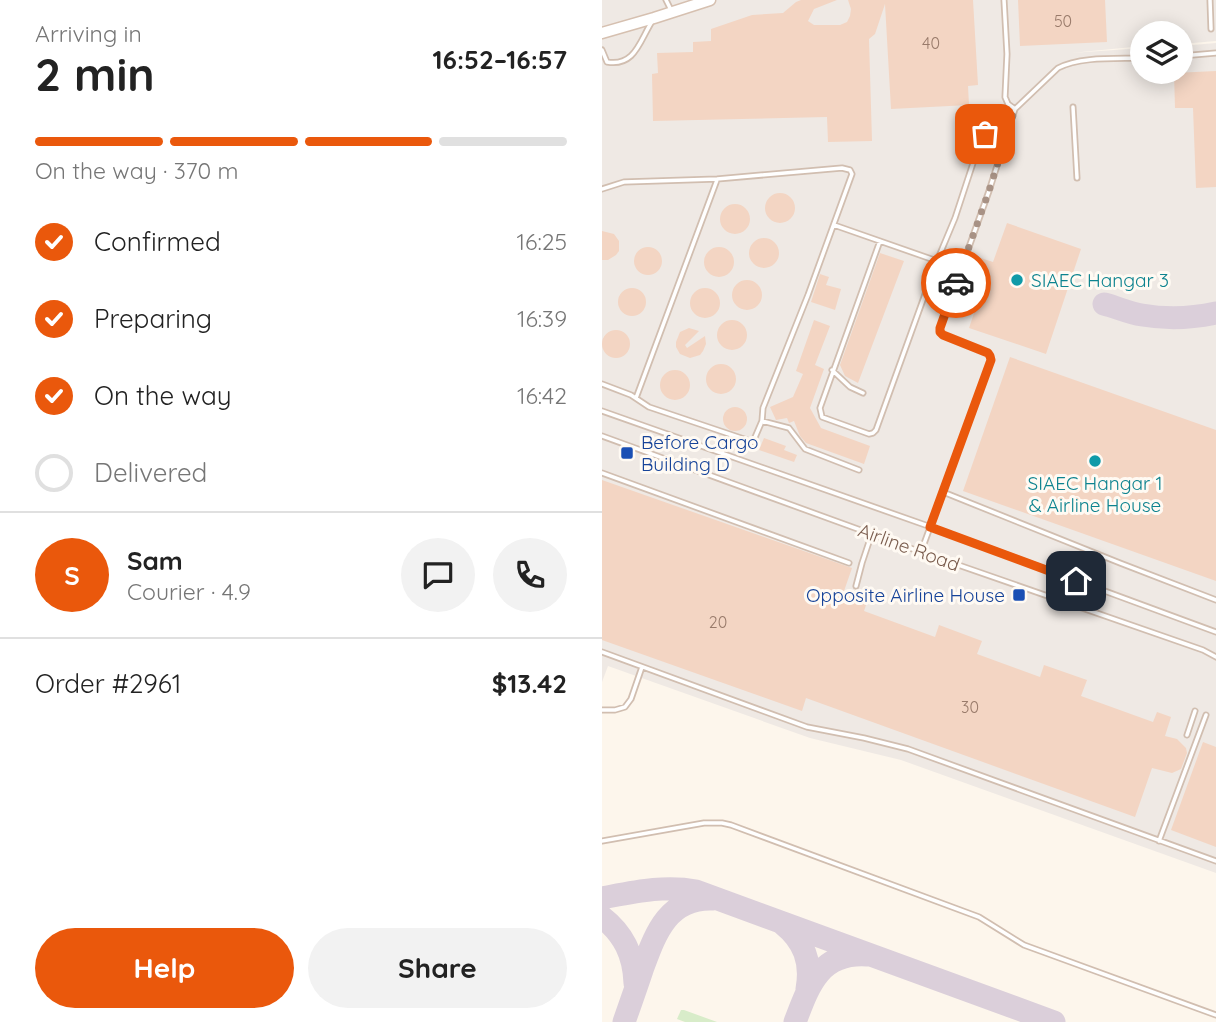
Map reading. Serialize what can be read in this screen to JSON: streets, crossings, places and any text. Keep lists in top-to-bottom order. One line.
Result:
{"streets":{"lane":["Airline Road"]},"places":{"other":["SIAEC Hangar 3","SIAEC Hangar 1 & Airline House"],"transit":["Before Cargo Building D","Opposite Airline House"]},"house_numbers":["50","40","20","30"],"page":{"heading":["2 min","Arriving in","16:52–16:57"],"panel":["Sam","Courier · 4.9","Order #2961","$13.42"],"bar":"On the way · 370 m","list":[["Confirmed","16:25"],["Preparing","16:39"],["On the way","16:42"],"Delivered"],"round":"S","buttons":["Help","Share"]}}
